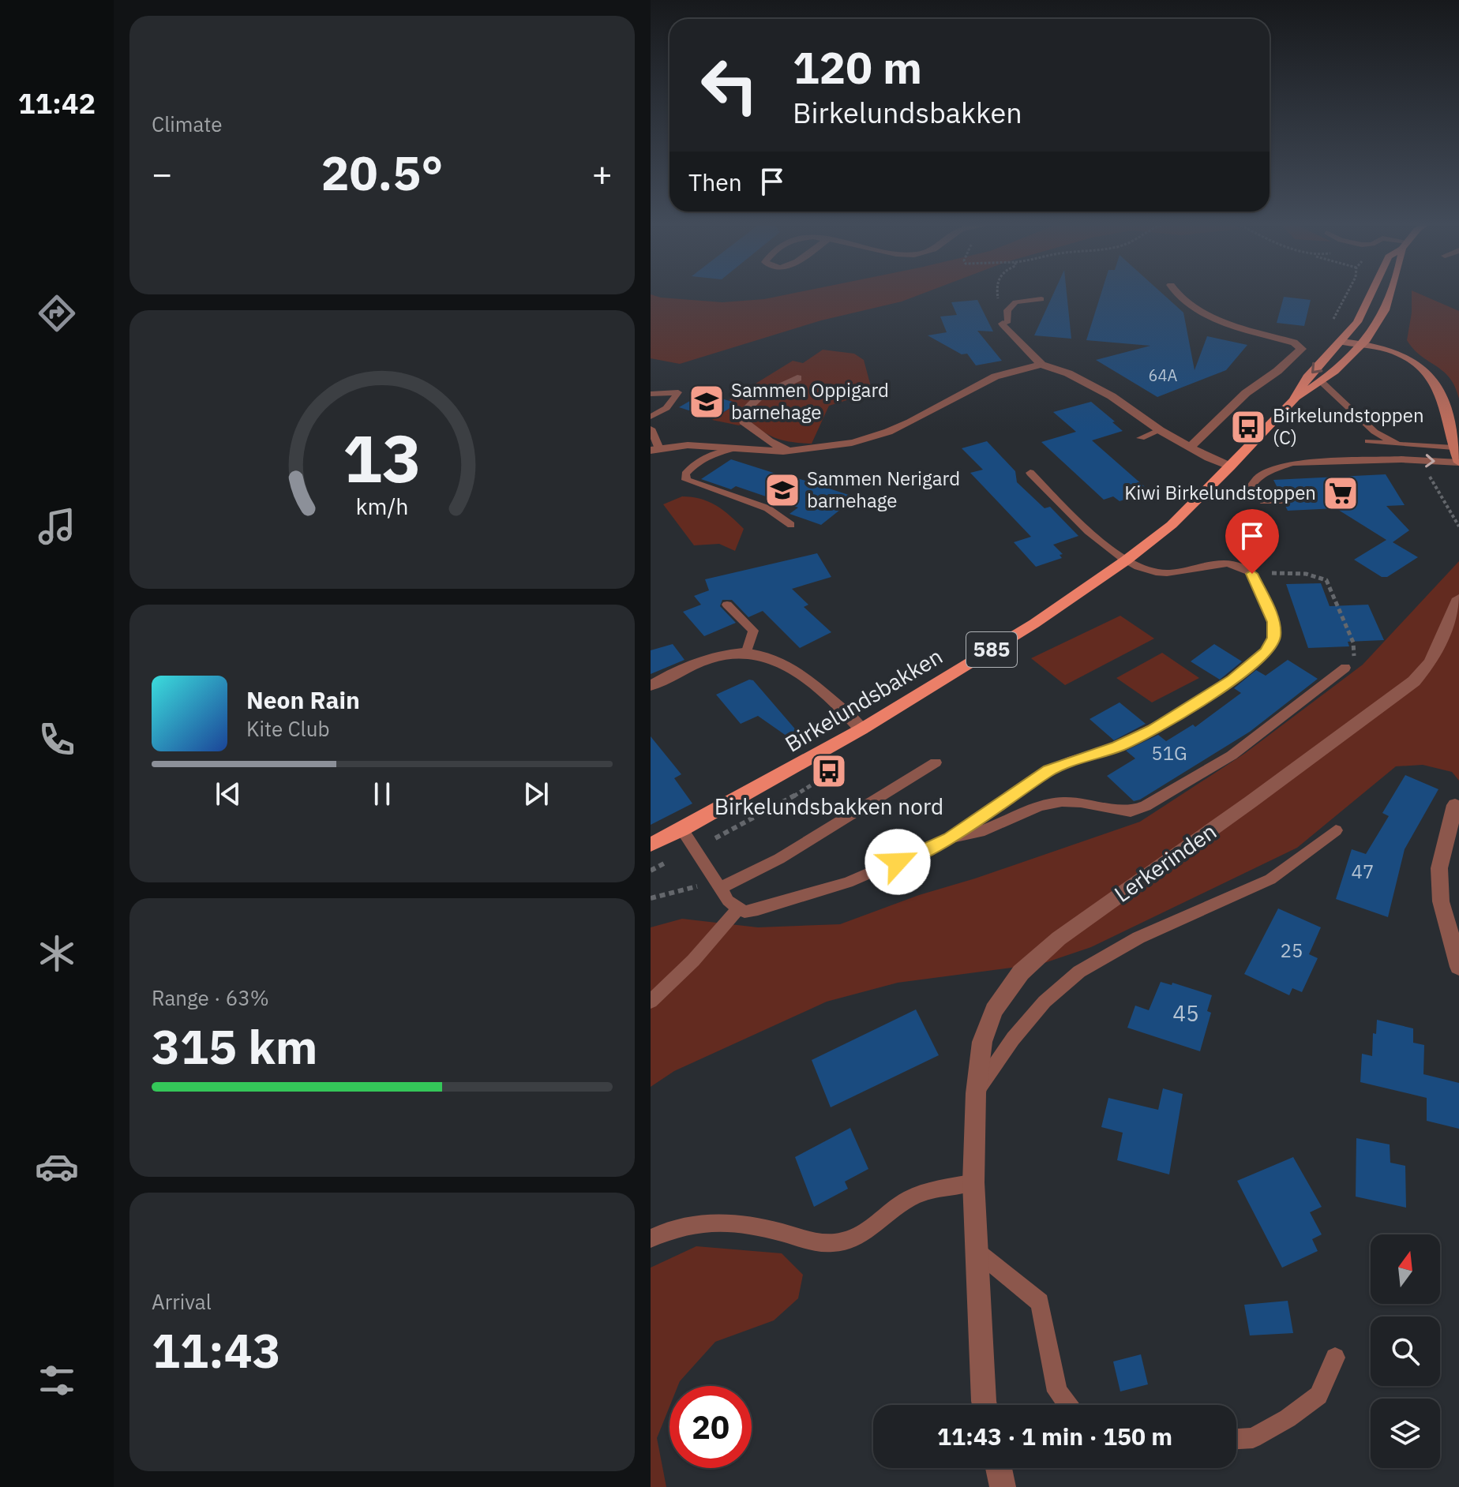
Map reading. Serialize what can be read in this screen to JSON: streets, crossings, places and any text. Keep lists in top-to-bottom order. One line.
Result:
{"streets":{"main road":["585","Birkelundsbakken"],"street":["Lerkerinden"]},"crossings":[["585","Birkelundsbakken"]],"places":{"school or university":["Sammen Oppigard barnehage","Sammen Nerigard barnehage"],"bus stop":["Birkelundstoppen (C)","Birkelundsbakken nord"],"supermarket":["Kiwi Birkelundstoppen"]},"house_numbers":["64A","51G","47","25","45"],"north":"top","page":{"tabs":"11:42","tile":["Climate",["Range · 63%","315 km"],["Arrival","11:43"]],"turn":["120 m","Birkelundsbakken"],"heat":["−","20.5°","+"],"then":"Then","song":["Neon Rain","Kite Club"],"limit":"20","trip":"11:43 · 1 min · 150 m","gauge":["13","km/h"]}}
